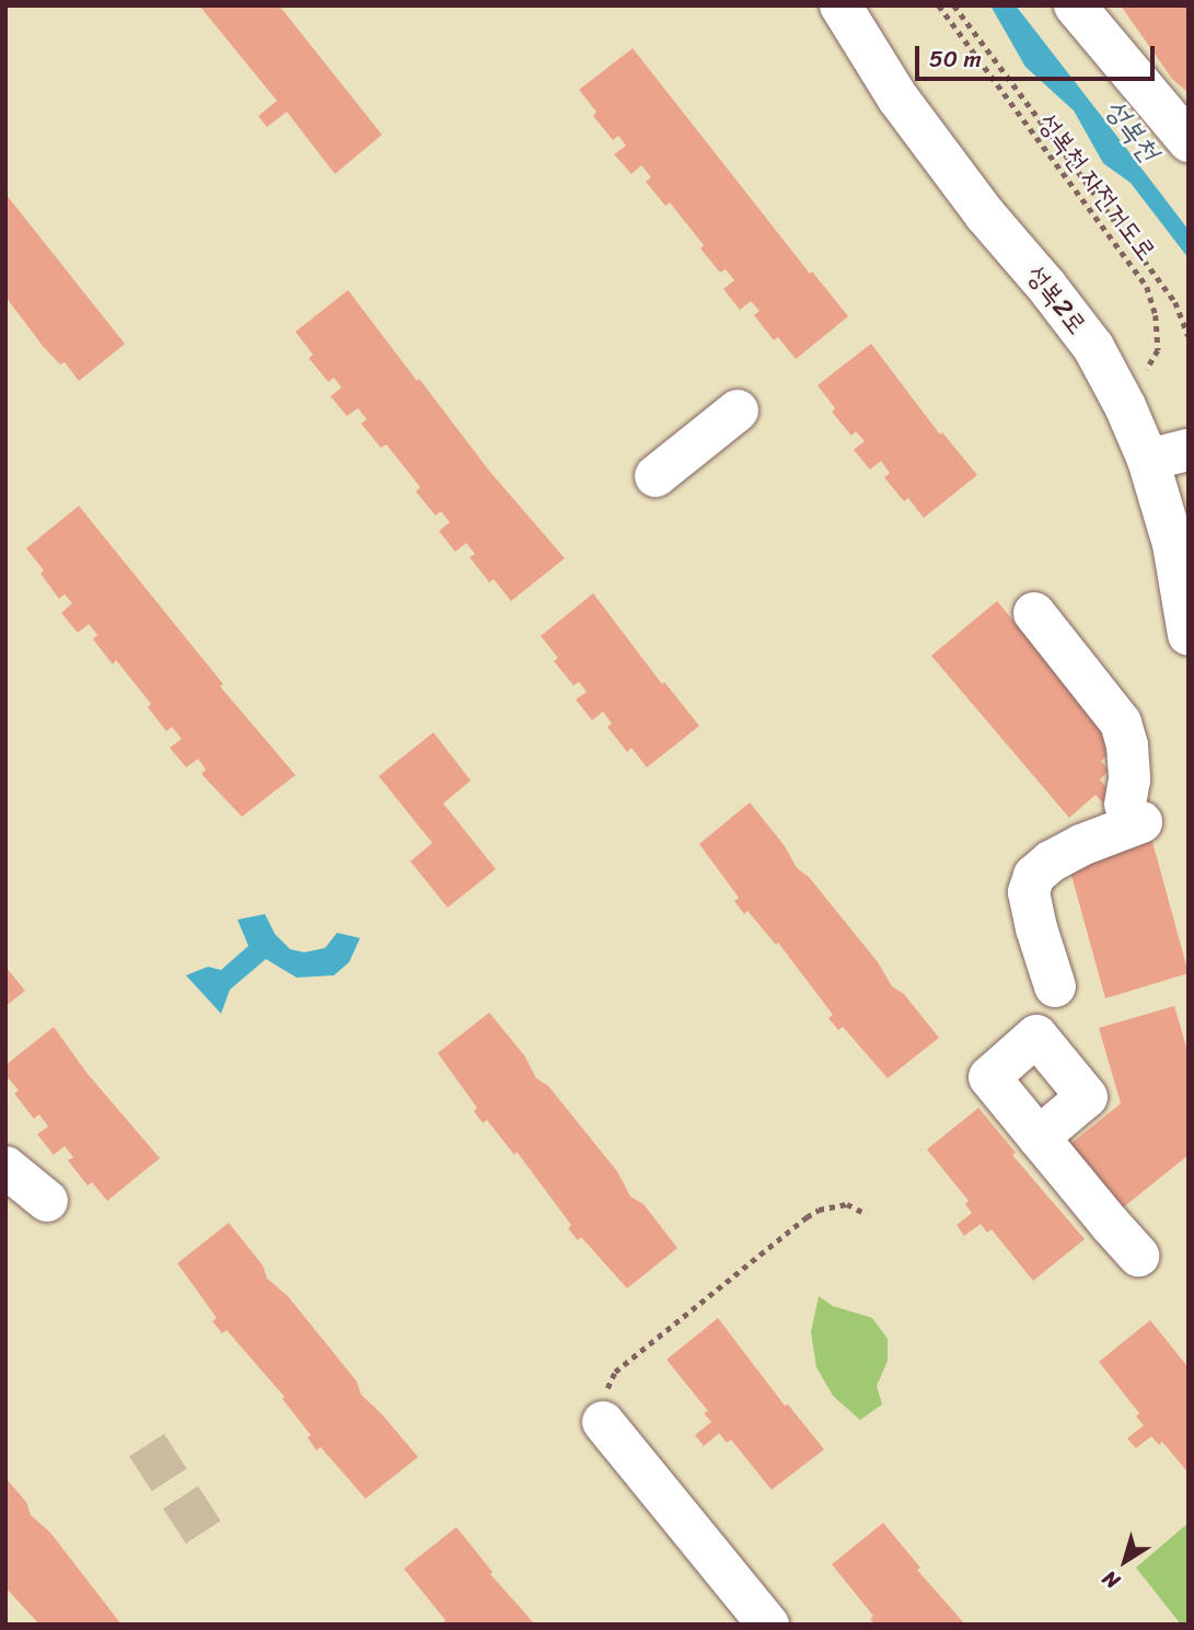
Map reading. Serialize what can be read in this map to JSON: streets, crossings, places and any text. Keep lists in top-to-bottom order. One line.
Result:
{"streets":{"street":["성복2로"],"path":["성복천 자전거도로"]},"crossings":[["성복천 자전거도로","성복2로"]],"water":["성복천"],"scale_bar":"50 m","north":"bottom left"}
